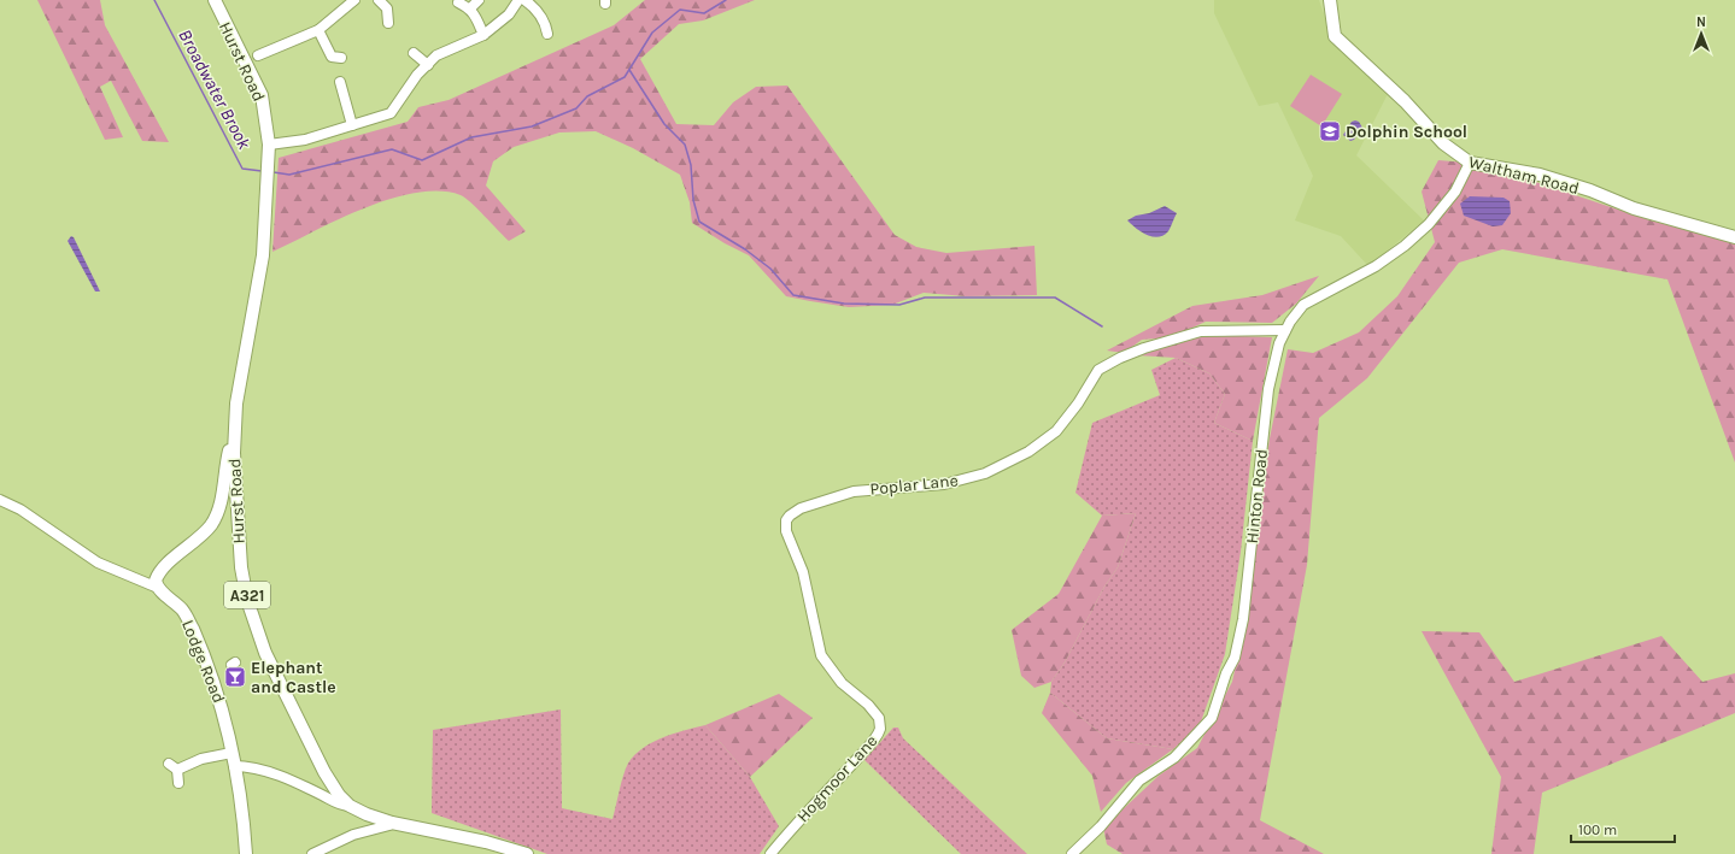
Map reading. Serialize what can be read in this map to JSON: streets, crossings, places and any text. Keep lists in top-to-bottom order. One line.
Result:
{"streets":{"main road":["Hurst Road","Waltham Road","A321","Lodge Road"],"street":["Poplar Lane","Hinton Road","Hogmoor Lane"]},"crossings":[["Waltham Road","Hinton Road"],["Poplar Lane","Hinton Road"],["Poplar Lane","Hogmoor Lane"]],"water":["Broadwater Brook"],"places":{"school or university":["Dolphin School"],"bar":["Elephant and Castle"]},"scale_bar":"100 m","north":"top"}
